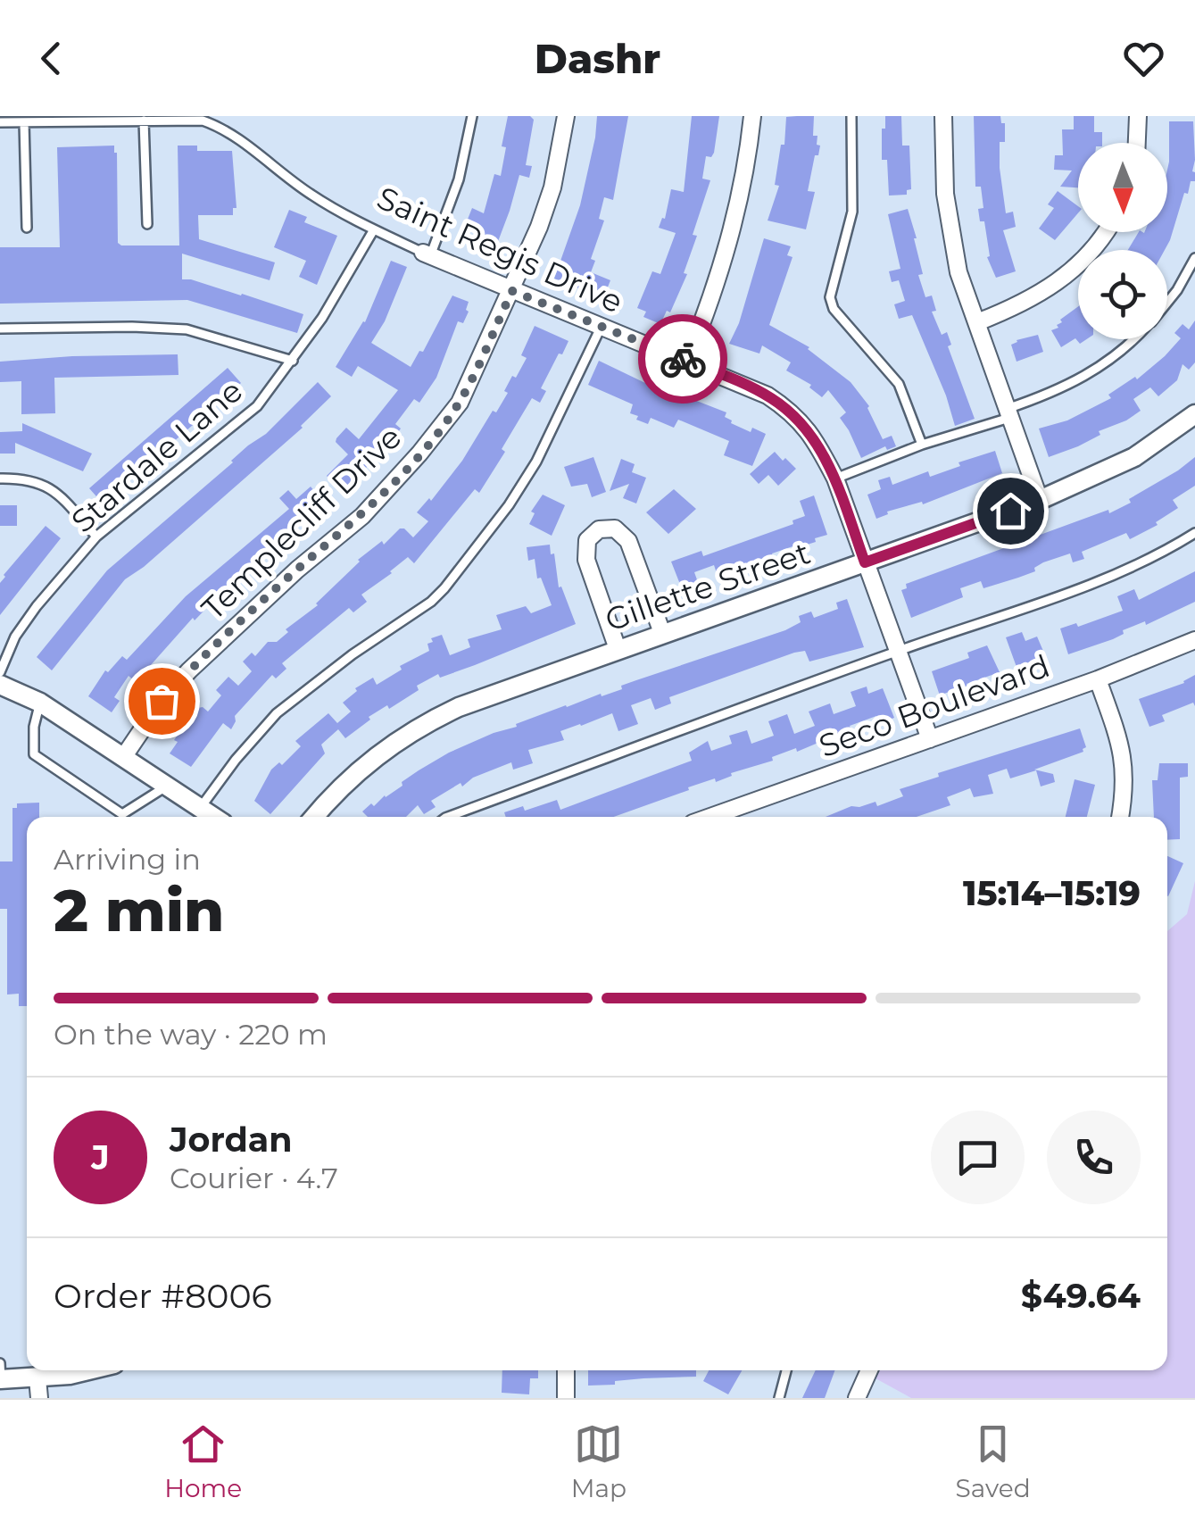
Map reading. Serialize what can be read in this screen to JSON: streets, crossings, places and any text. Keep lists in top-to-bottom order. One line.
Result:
{"streets":{"street":["Saint Regis Drive","Templecliff Drive","Gillette Street","Seco Boulevard"],"lane":["Stardale Lane"]},"crossings":[["Saint Regis Drive","Stardale Lane"],["Saint Regis Drive","Templecliff Drive"],["Saint Regis Drive","Gillette Street"],["Saint Regis Drive","Seco Boulevard"]],"north":"bottom","page":{"header":"Dashr","heading":["2 min","Arriving in","15:14–15:19"],"panel":["Jordan","Courier · 4.7","Order #8006","$49.64"],"bar":"On the way · 220 m","round":"J","tabs":["Home","Map","Saved"]}}
